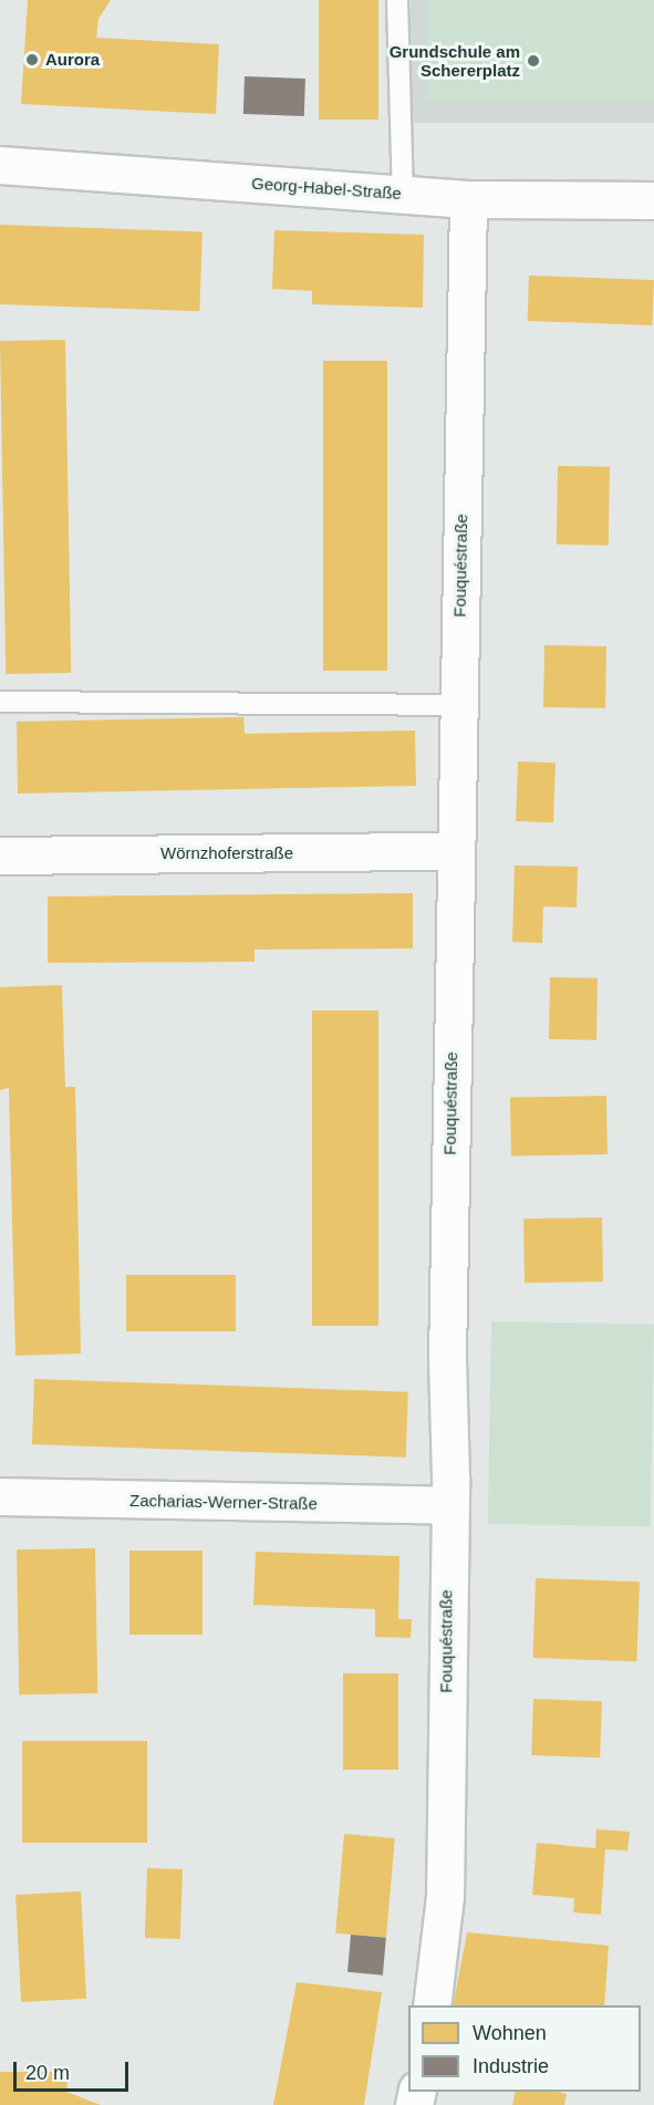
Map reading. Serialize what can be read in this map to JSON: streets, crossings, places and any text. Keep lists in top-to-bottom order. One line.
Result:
{"streets":{"street":["Georg-Habel-Straße","Fouquéstraße","Wörnzhoferstraße","Zacharias-Werner-Straße"]},"crossings":[["Georg-Habel-Straße","Fouquéstraße"],["Fouquéstraße","Wörnzhoferstraße"],["Fouquéstraße","Zacharias-Werner-Straße"]],"places":["Aurora","Grundschule am Schererplatz"],"legend":["Wohnen","Industrie"],"scale_bar":"20 m"}
